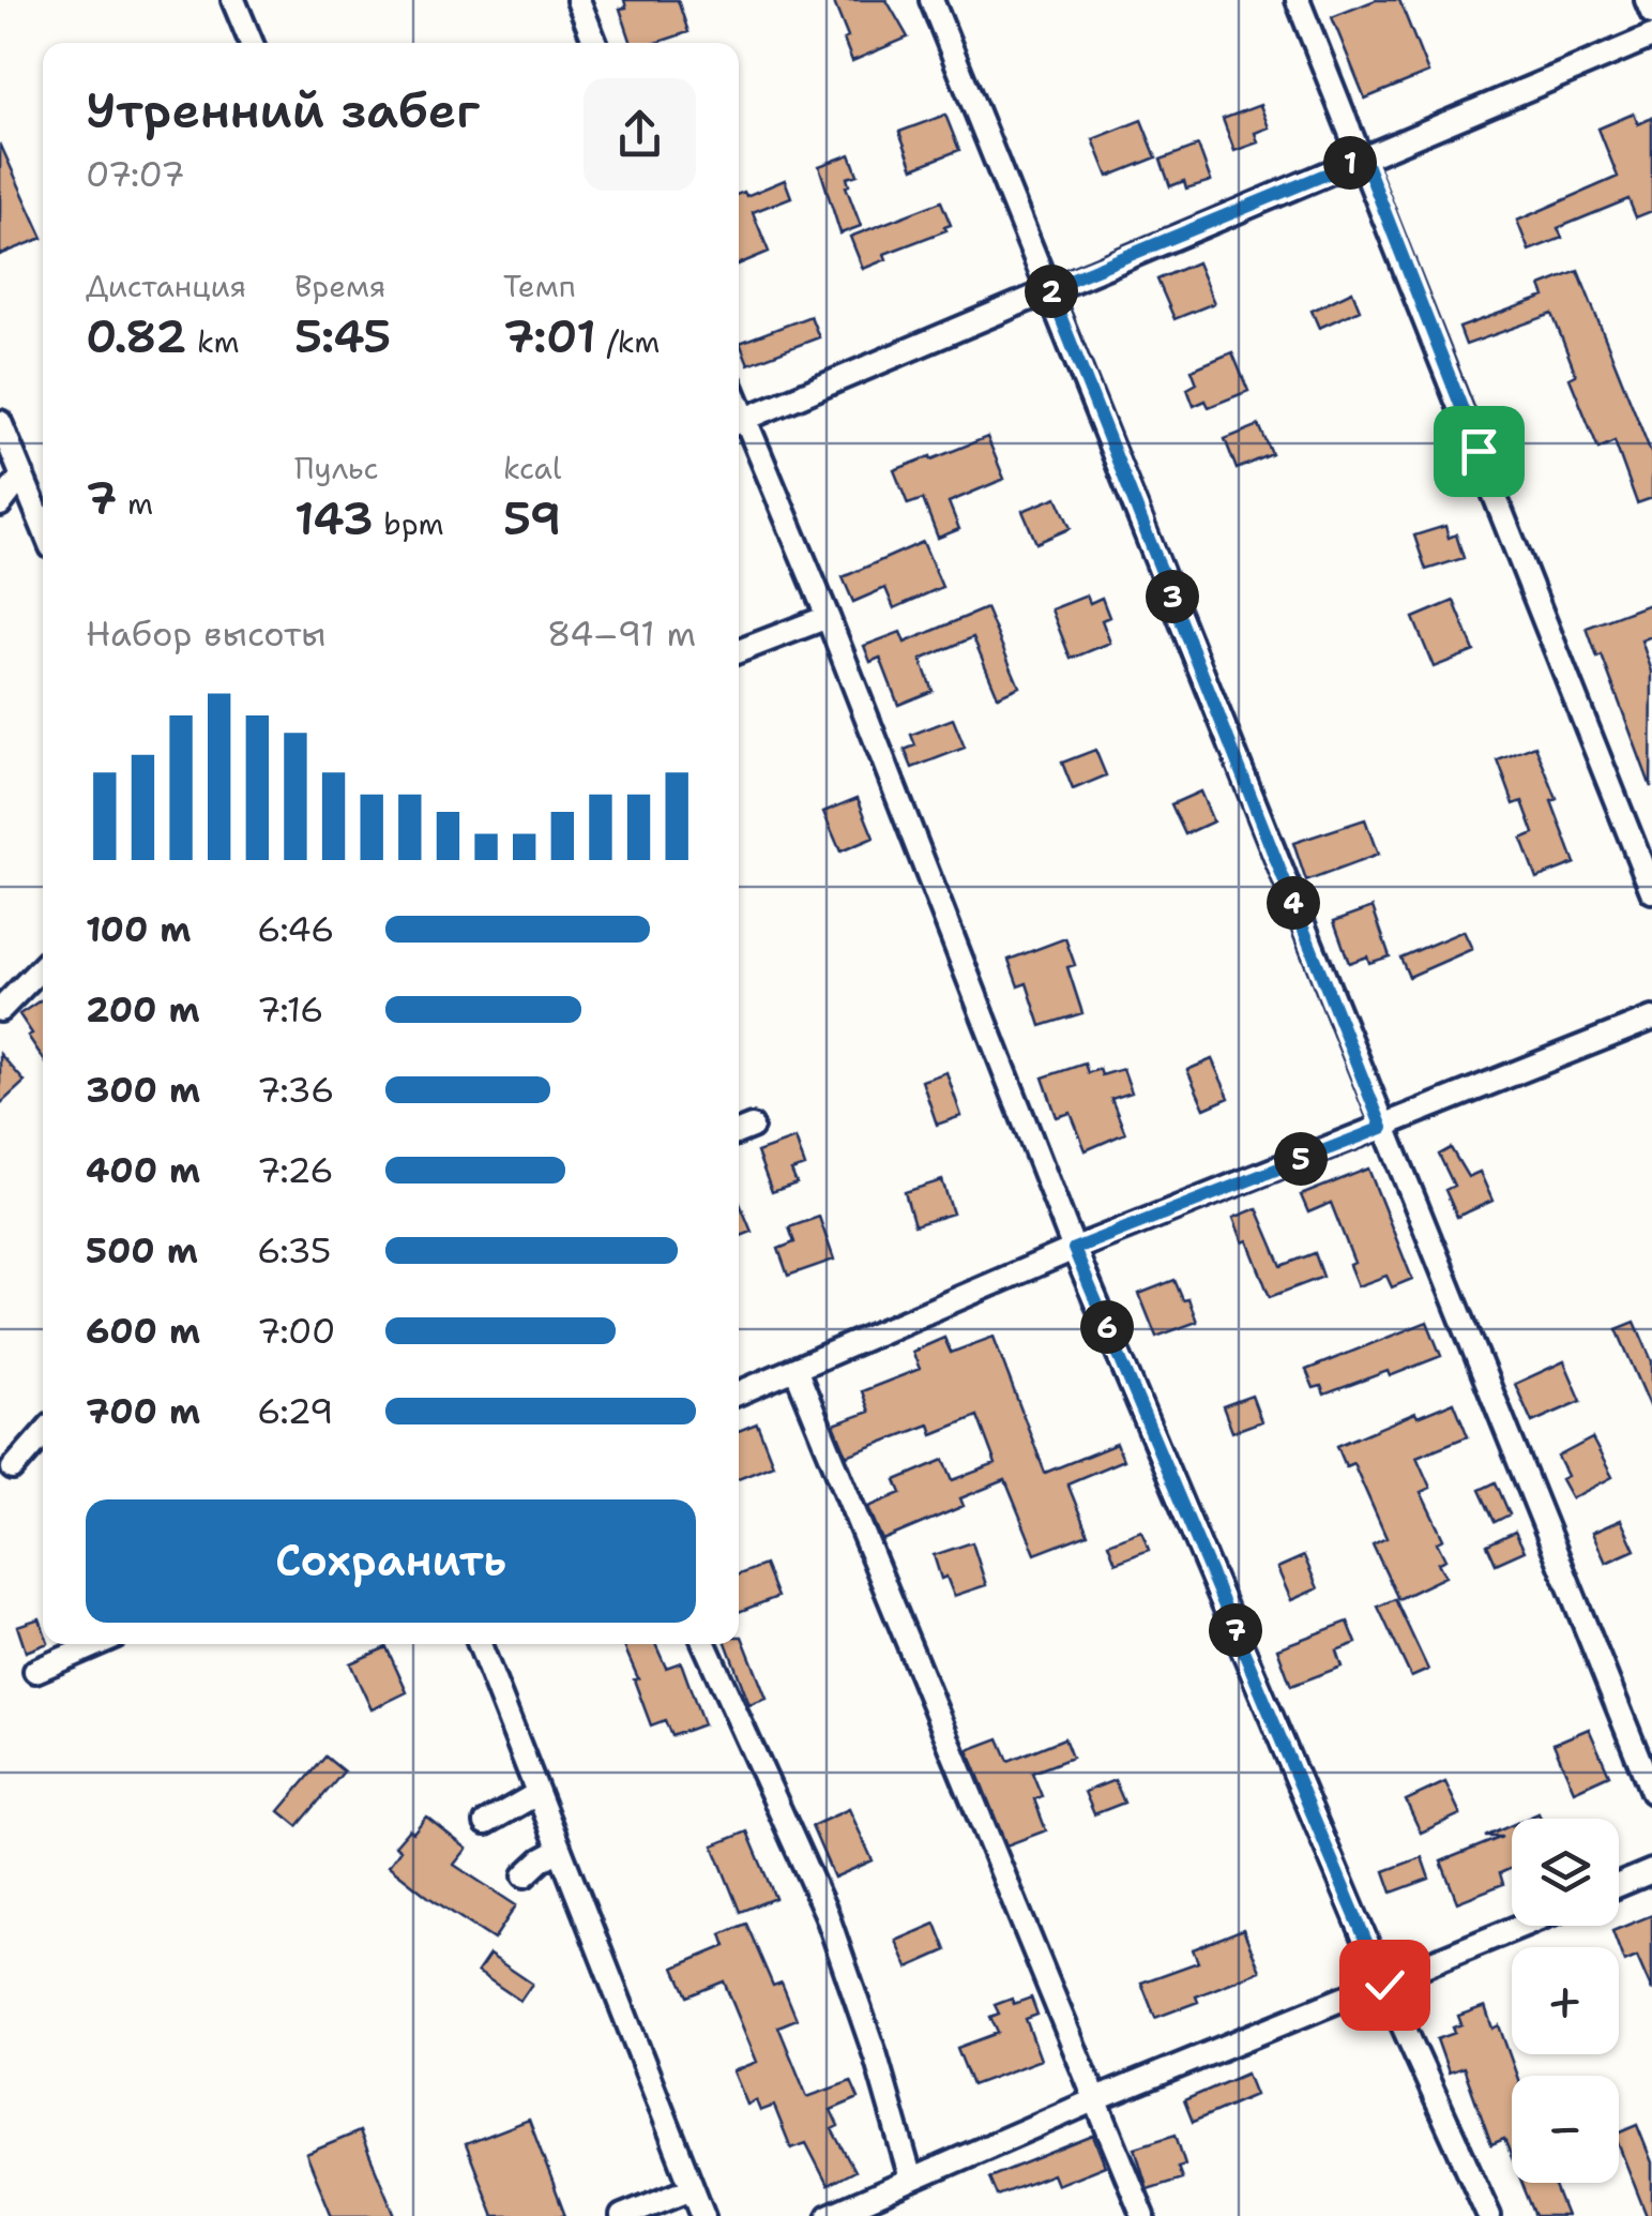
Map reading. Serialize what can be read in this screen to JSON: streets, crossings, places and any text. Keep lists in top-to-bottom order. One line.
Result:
{"page":{"heading":["Утренний забег","07:07"],"pins":["1","2","3","4","5","6","7"],"stats":[["Дистанция","0.82 km"],["Время","5:45"],["Темп","7:01 /km"],["7 m"],["Пульс","143 bpm"],["kcal","59"]],"chart":["Набор высоты","84–91 m"],"list":[{"name":"100 m","note":"6:46"},{"name":"200 m","note":"7:16"},{"name":"300 m","note":"7:36"},{"name":"400 m","note":"7:26"},{"name":"500 m","note":"6:35"},{"name":"600 m","note":"7:00"},{"name":"700 m","note":"6:29"}],"buttons":"Сохранить","map_buttons":["+","−"]}}
